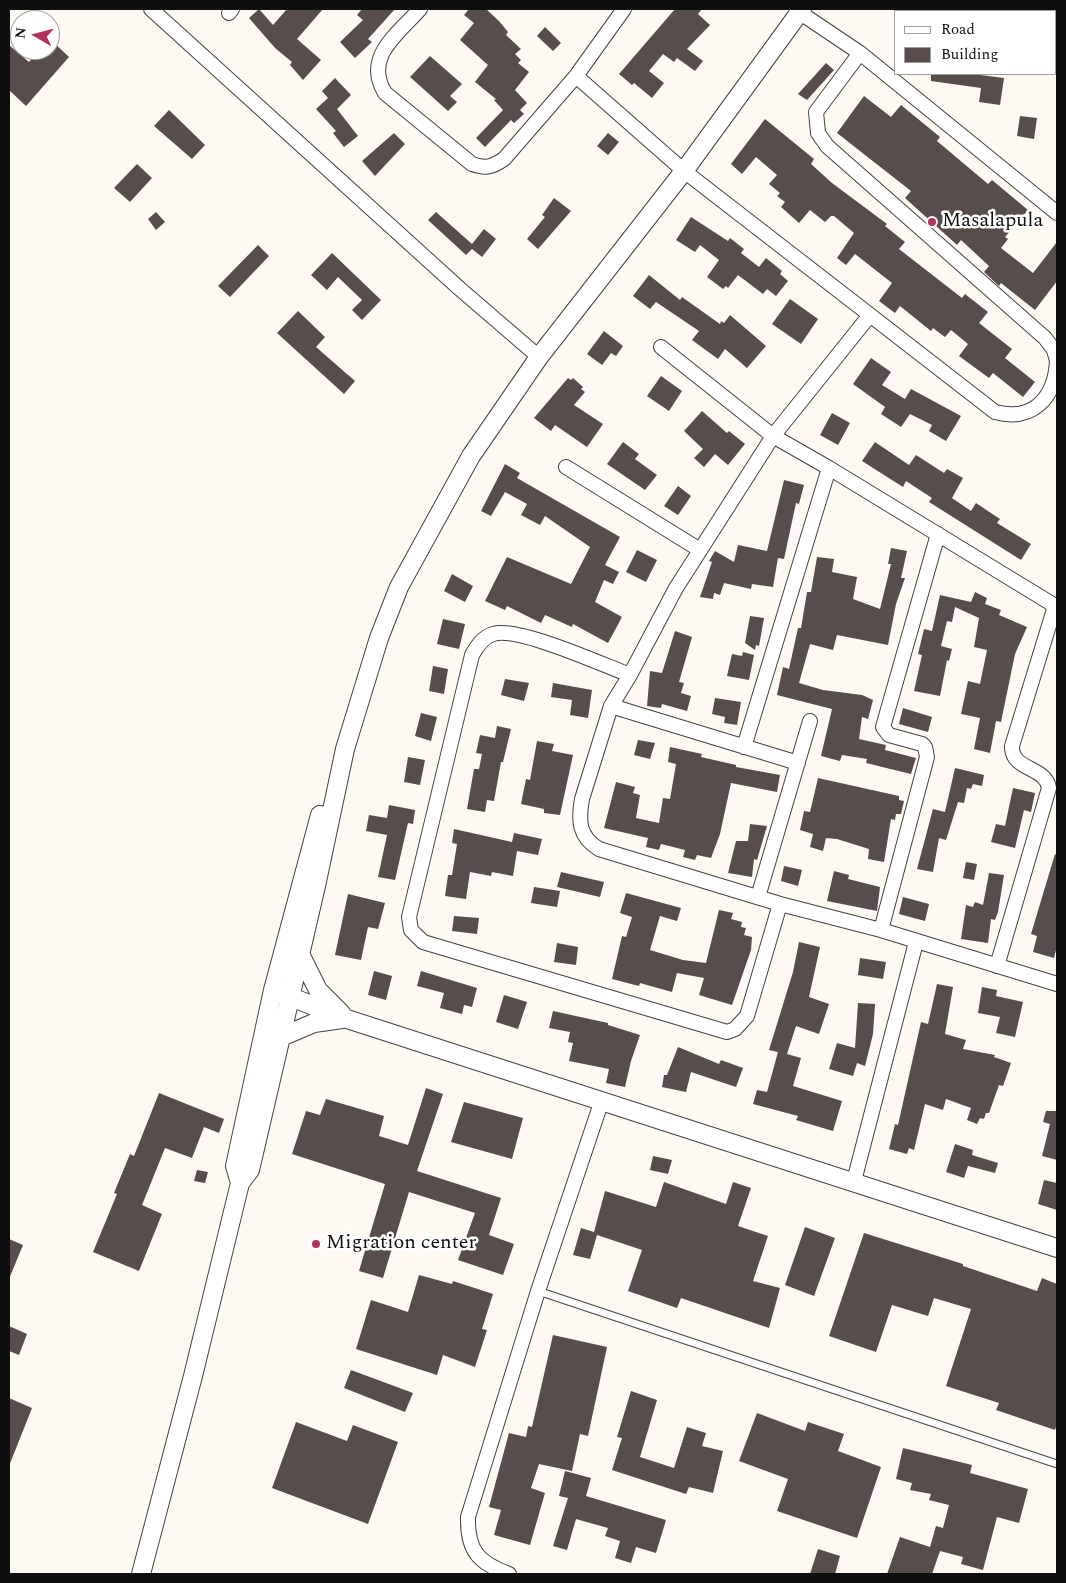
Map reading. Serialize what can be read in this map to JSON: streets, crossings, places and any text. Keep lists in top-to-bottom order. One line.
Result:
{"places":["Masalapula","Migration center"],"legend":["Road","Building"],"north":"left"}
